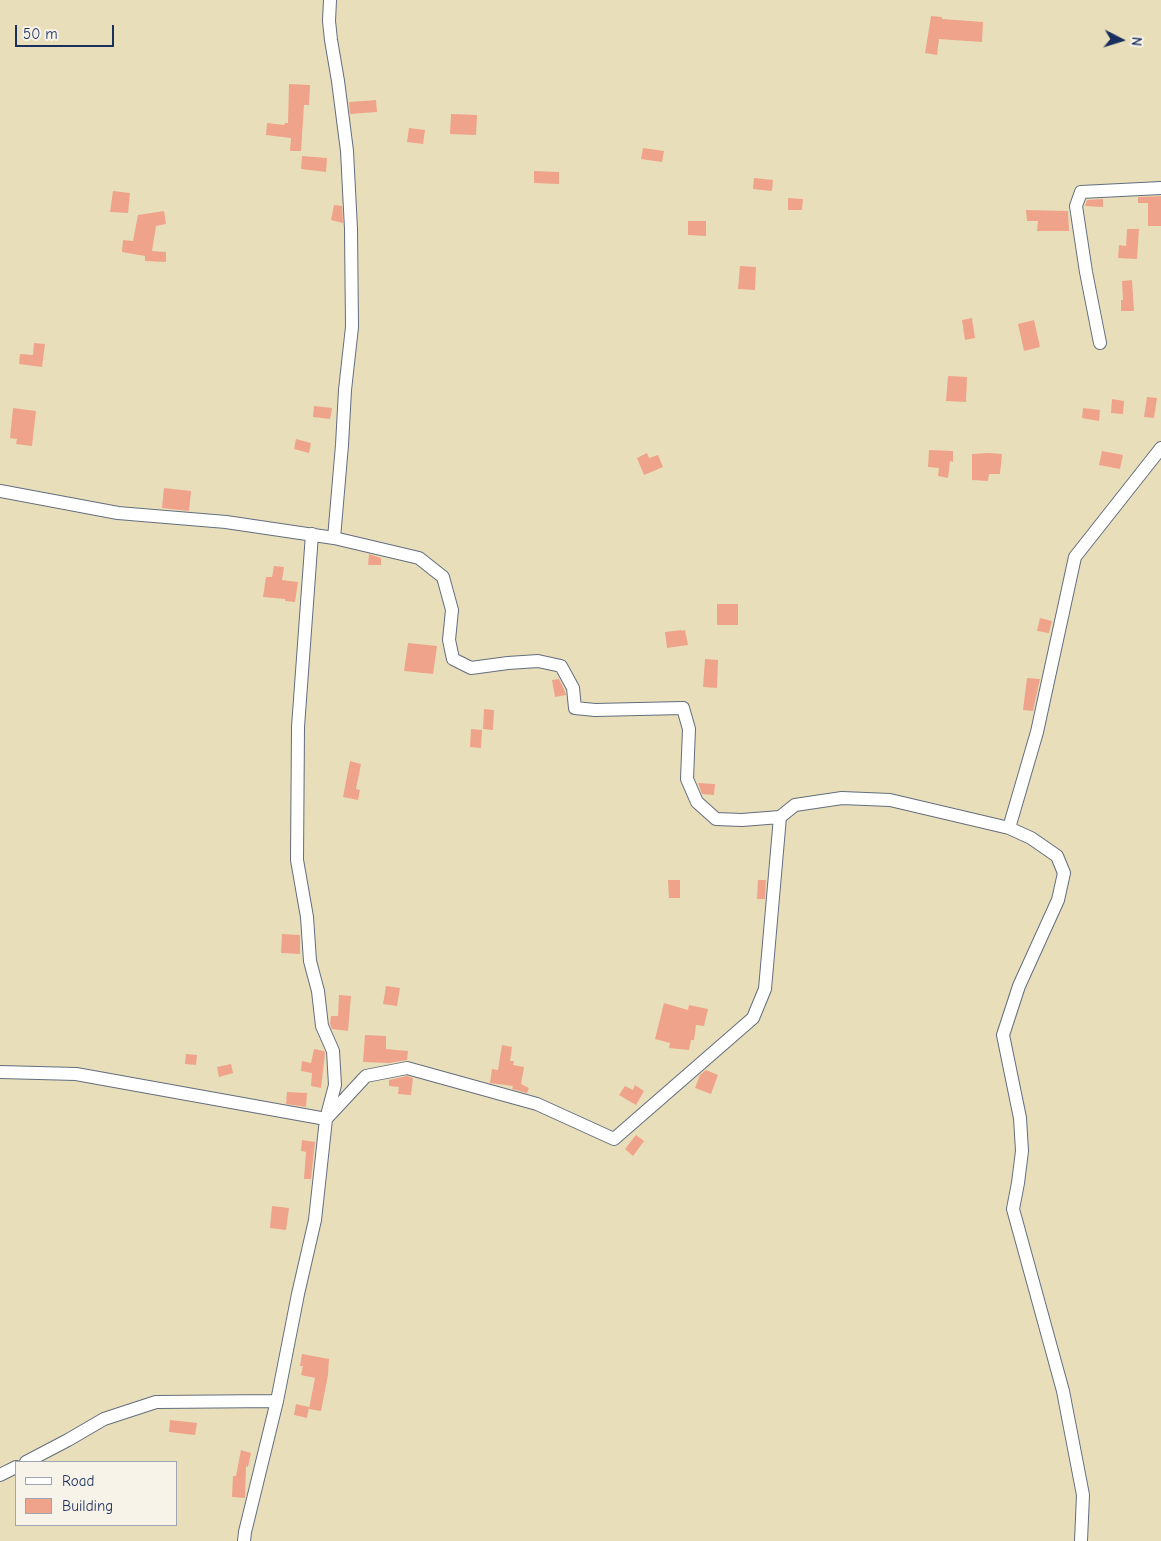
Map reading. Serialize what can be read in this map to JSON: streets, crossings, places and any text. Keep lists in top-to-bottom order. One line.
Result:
{"legend":["Road","Building"],"scale_bar":"50 m","north":"right"}
